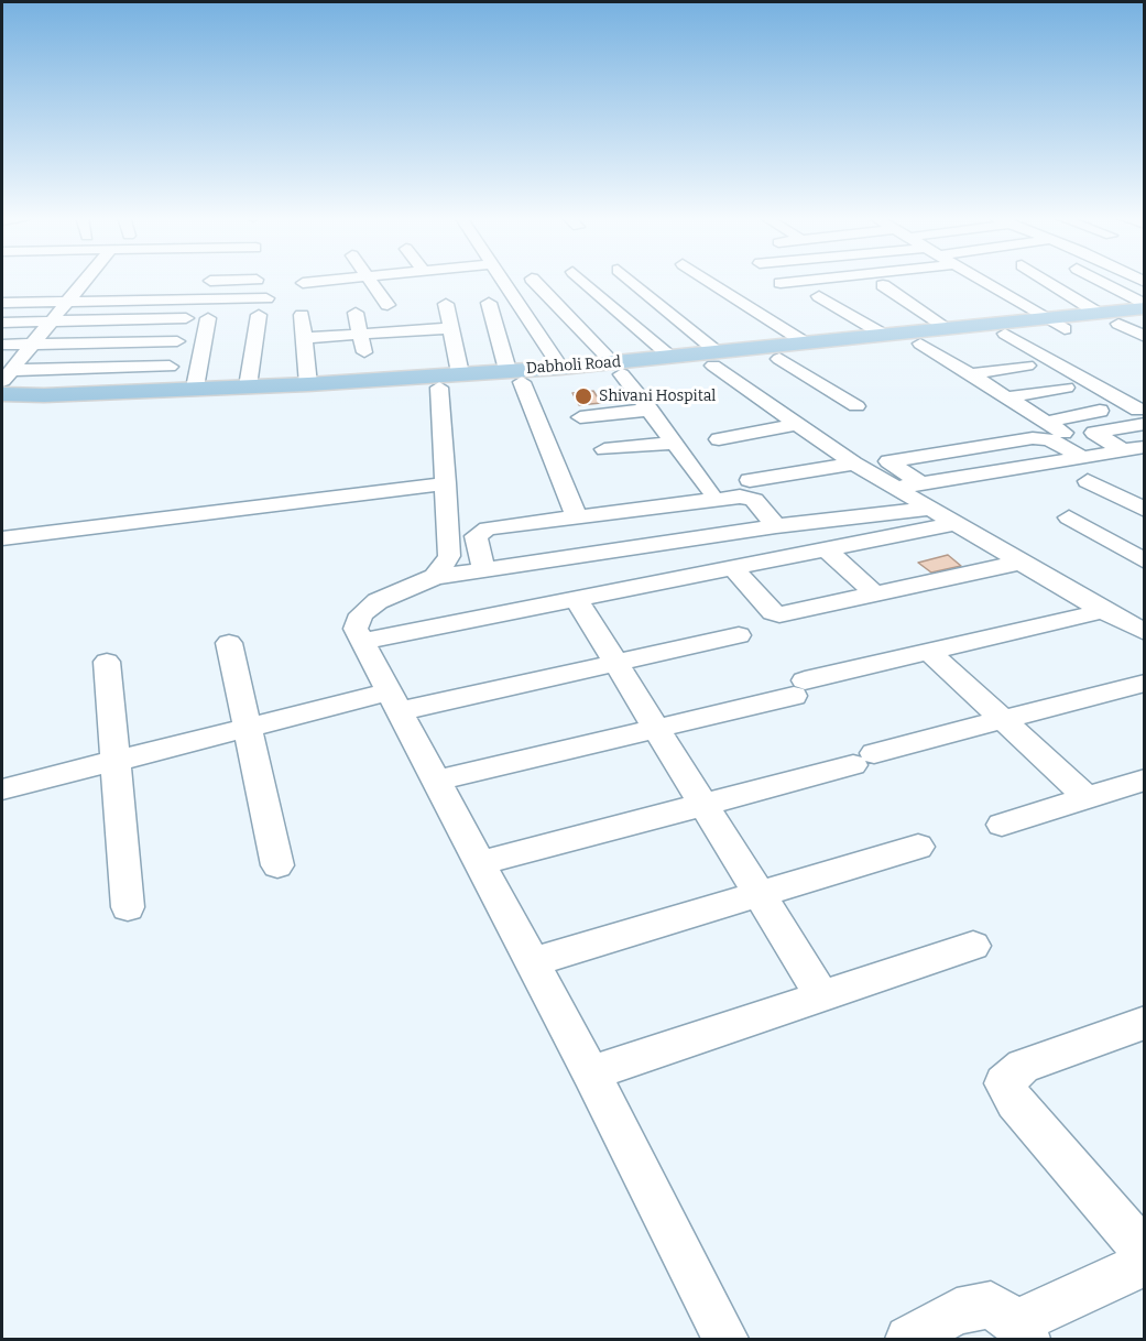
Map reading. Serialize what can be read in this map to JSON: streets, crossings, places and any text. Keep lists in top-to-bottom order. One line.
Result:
{"streets":{"main road":["Dabholi Road"]},"places":["Shivani Hospital"]}
